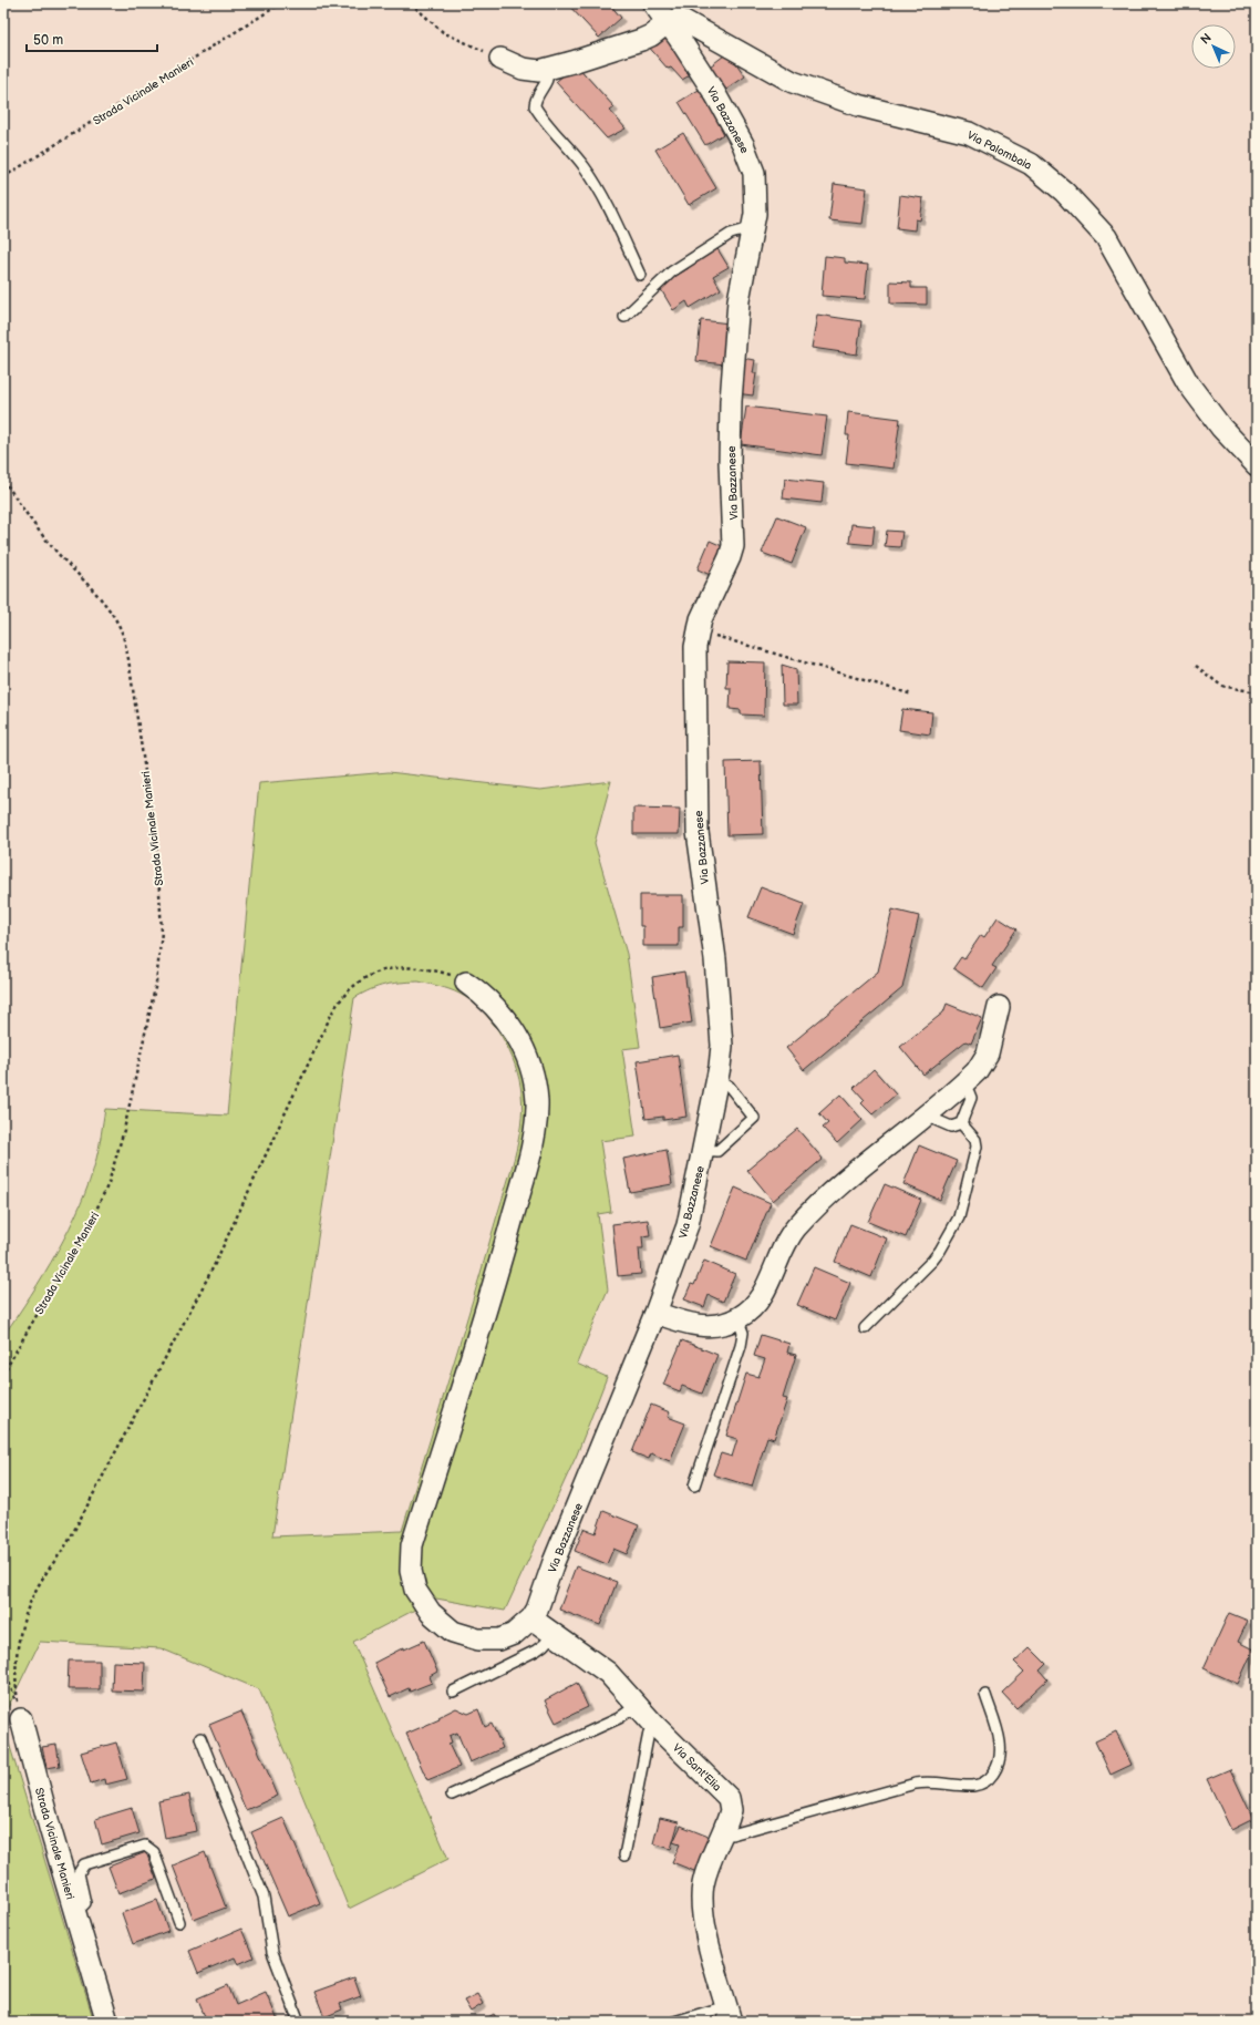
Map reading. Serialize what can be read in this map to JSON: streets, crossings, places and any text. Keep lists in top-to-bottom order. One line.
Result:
{"streets":{"street":["Strada Vicinale Manieri","Via Bazzanese","Via Palombaia","Via Sant'Elia"]},"crossings":[["Via Bazzanese","Via Palombaia"],["Via Bazzanese","Via Sant'Elia"]],"scale_bar":"50 m","north":"top left"}
